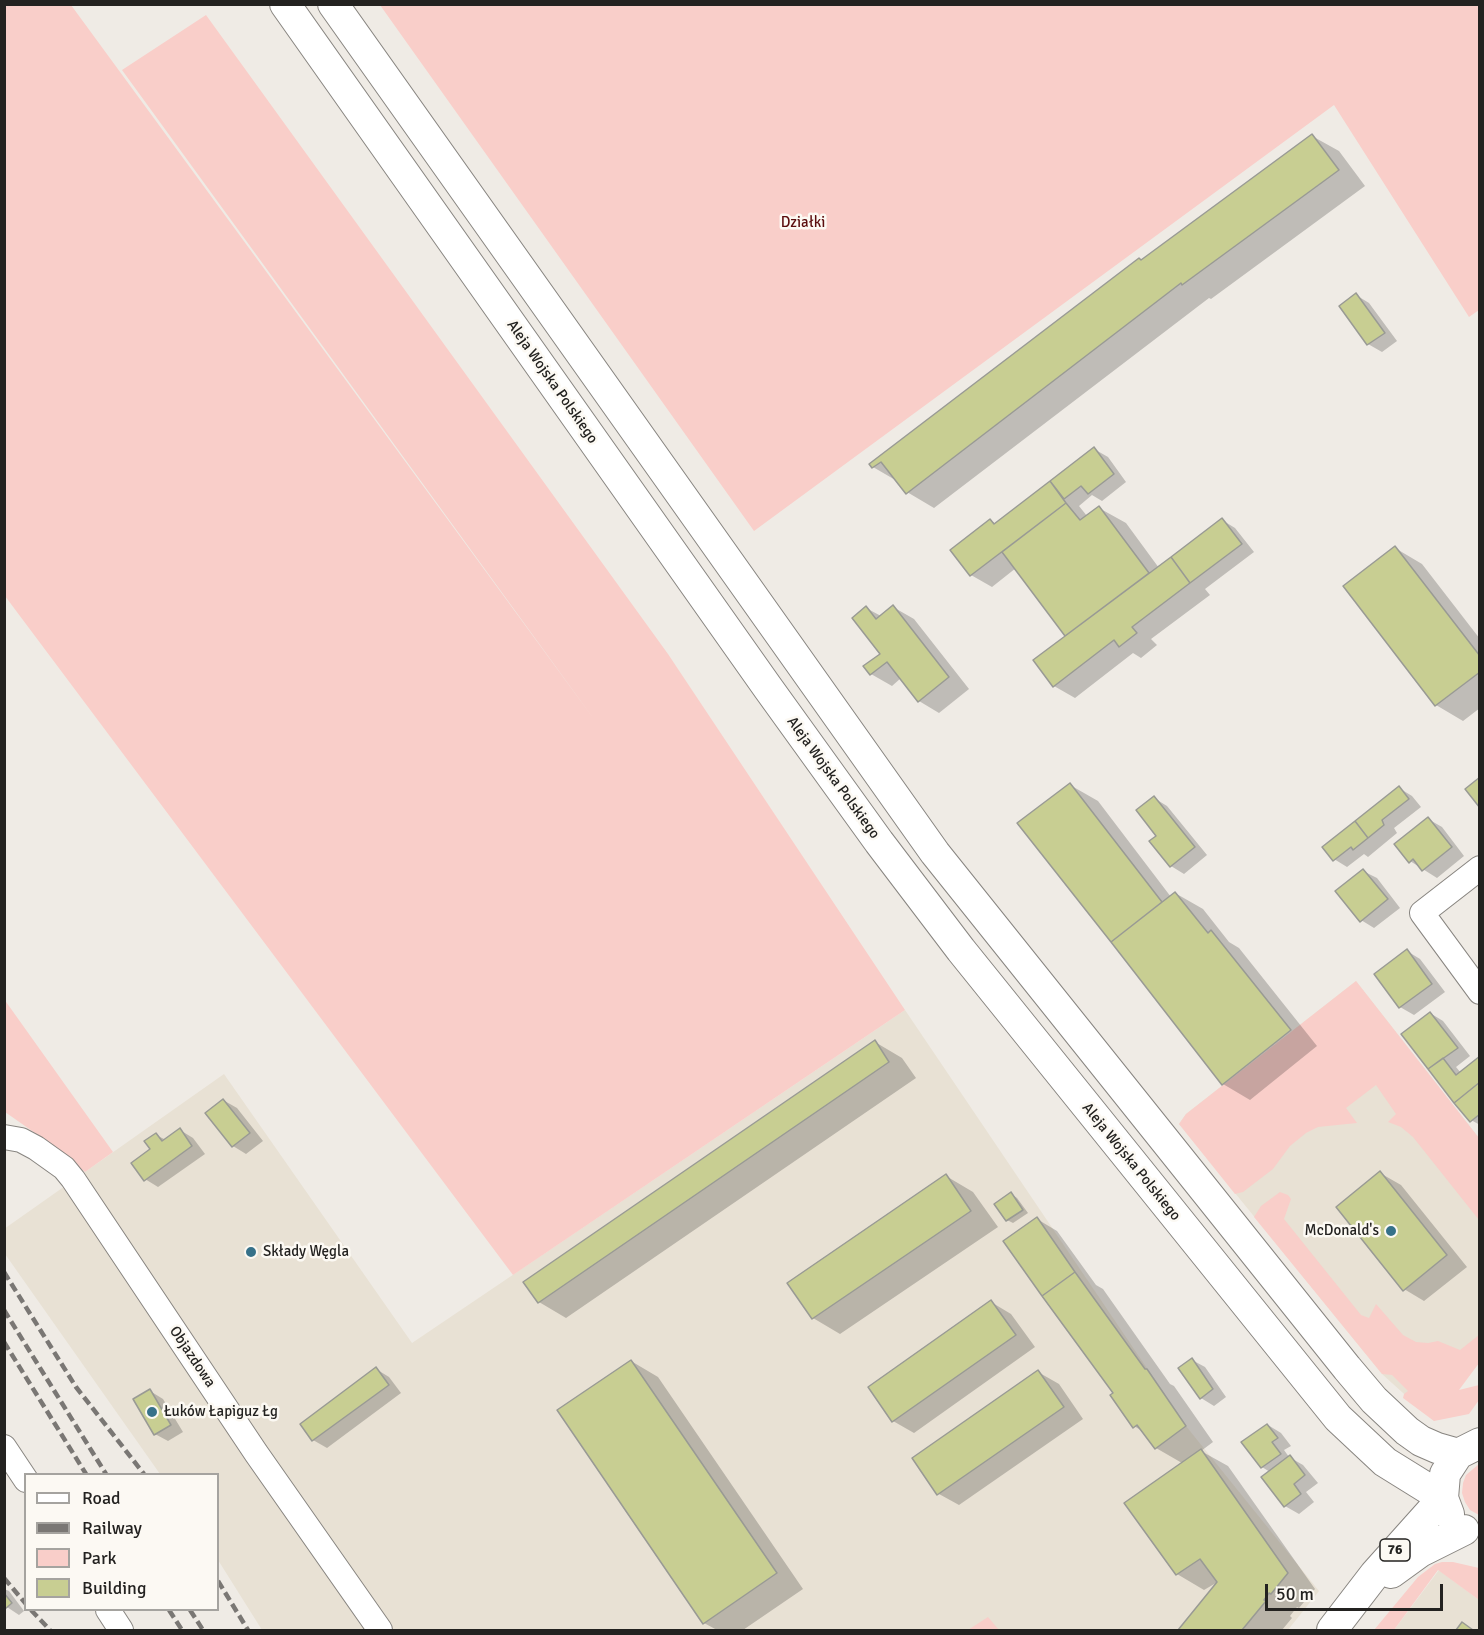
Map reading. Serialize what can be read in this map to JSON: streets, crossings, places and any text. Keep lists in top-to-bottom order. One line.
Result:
{"streets":{"main road":["Aleja Wojska Polskiego","76"],"street":["Objazdowa"]},"crossings":[["Aleja Wojska Polskiego","76"]],"parks":["Działki"],"places":["McDonald's","Składy Węgla","Łuków Łapiguz Łg"],"legend":["Road","Railway","Park","Building"],"scale_bar":"50 m"}
